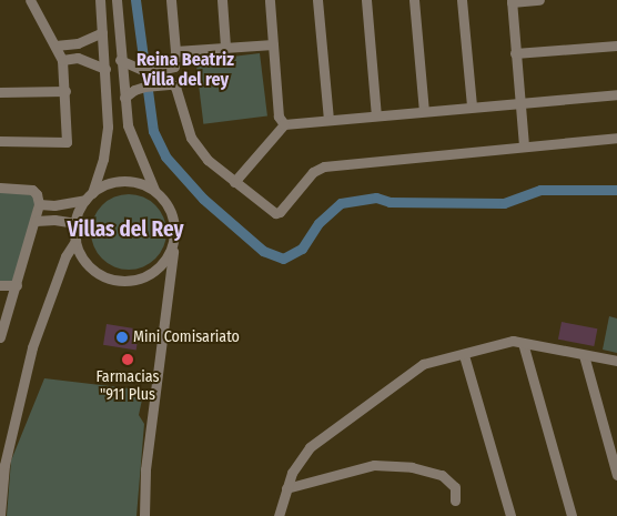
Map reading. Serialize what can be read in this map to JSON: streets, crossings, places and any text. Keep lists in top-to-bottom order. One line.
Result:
{"districts":["Reina Beatriz Villa del rey","Villas del Rey"],"places":["Mini Comisariato","Farmacias \"911 Plus"]}
